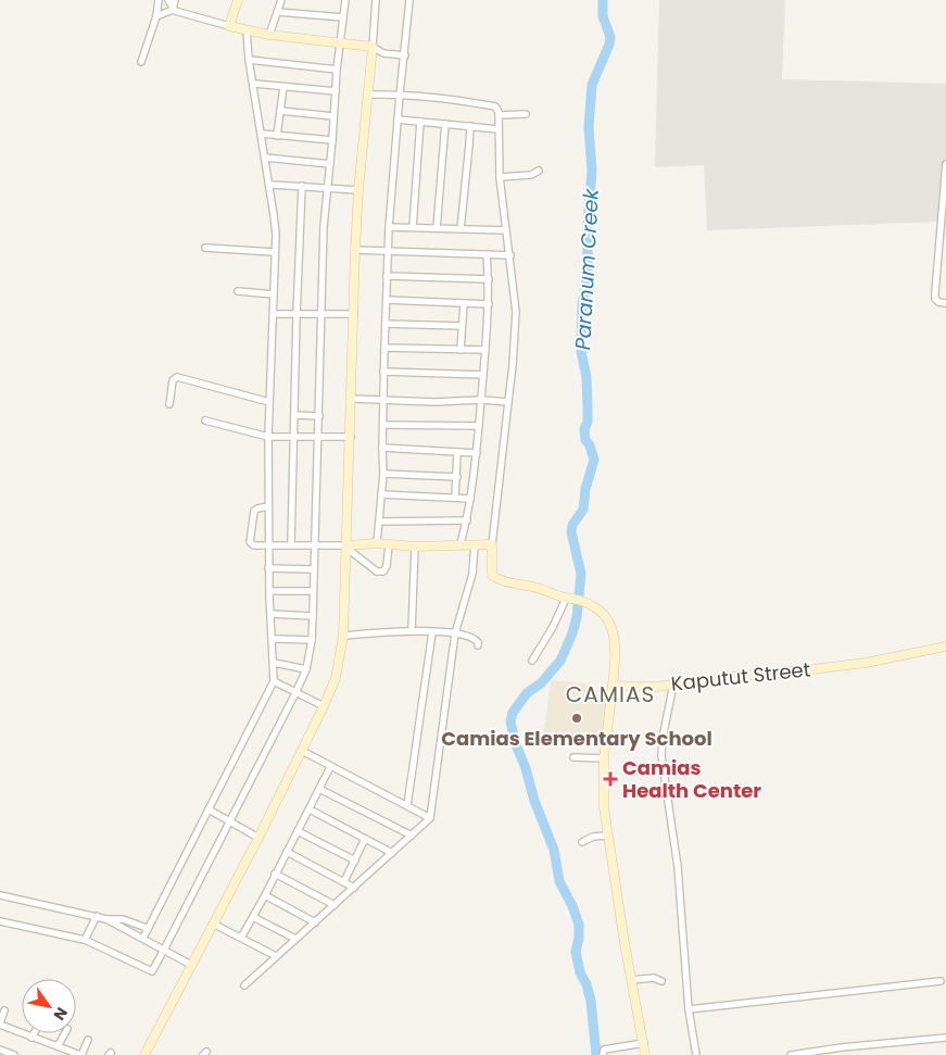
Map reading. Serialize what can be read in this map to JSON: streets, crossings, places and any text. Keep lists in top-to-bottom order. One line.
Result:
{"streets":{"street":["Kaputut Street"]},"districts":["CAMIAS"],"water":["Paranum Creek"],"places":{"other":["Camias Elementary School"],"health":["Camias Health Center"]},"north":"bottom right"}
